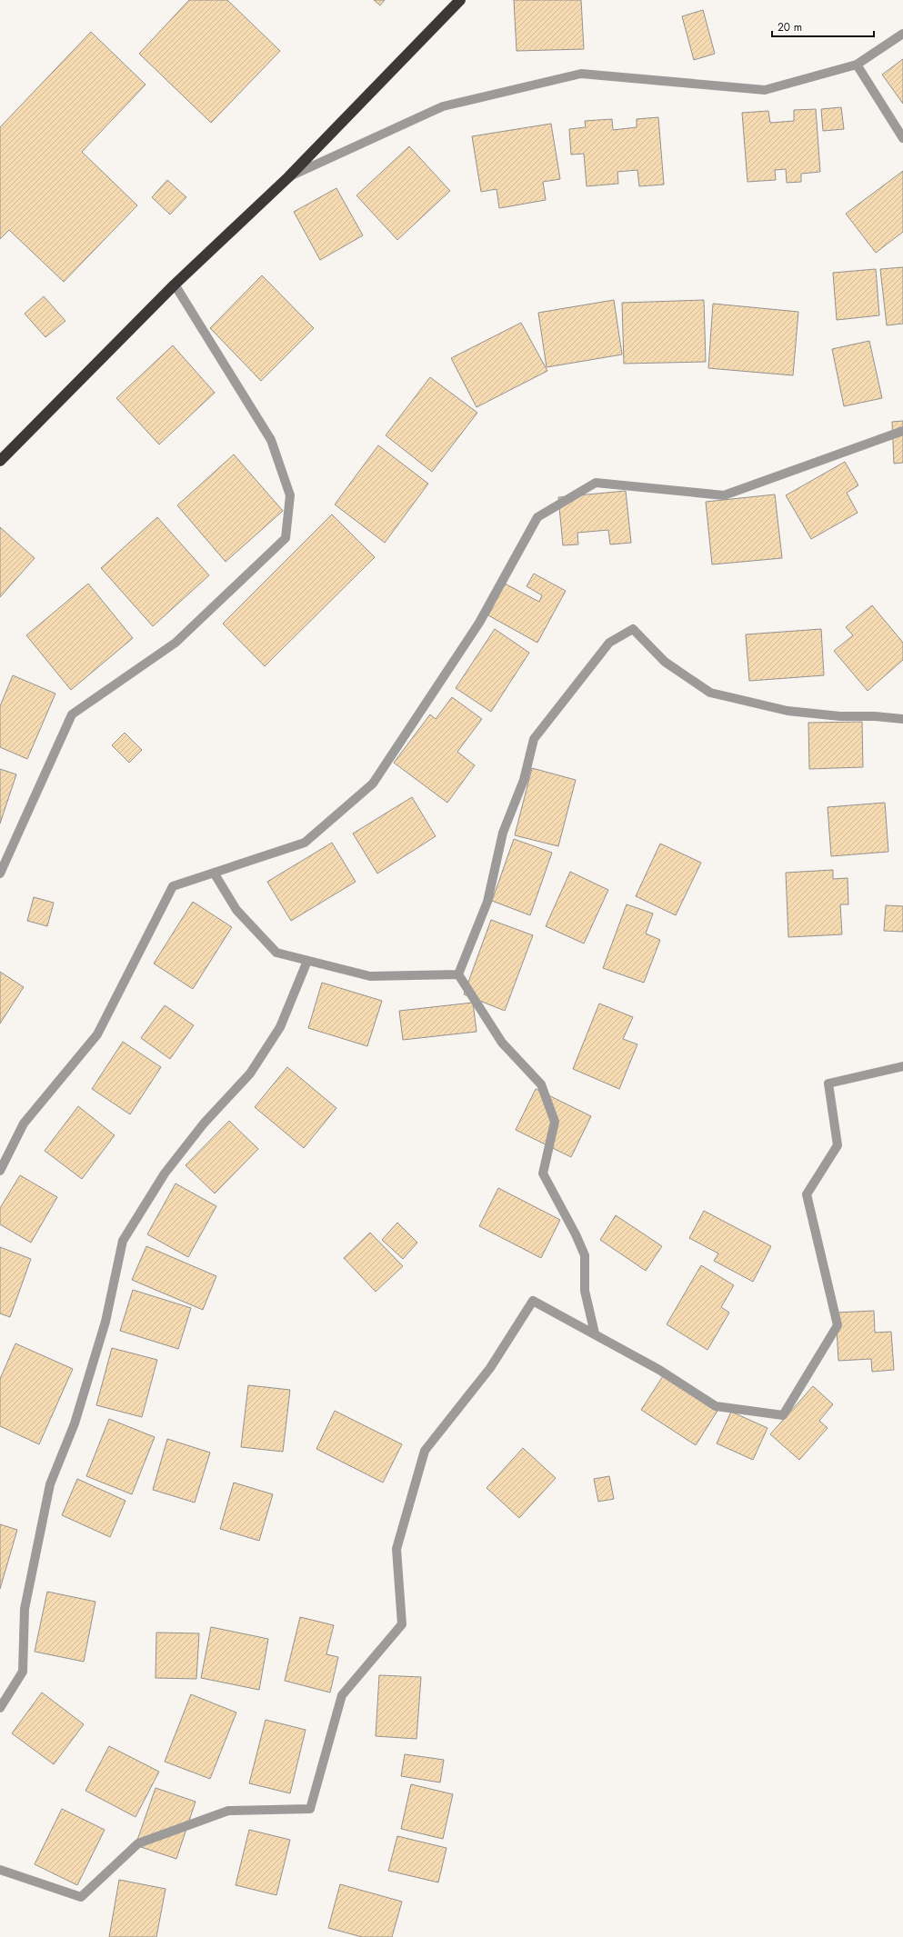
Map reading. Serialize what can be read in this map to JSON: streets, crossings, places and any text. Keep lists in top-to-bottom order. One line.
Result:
{"scale_bar":"20 m"}
